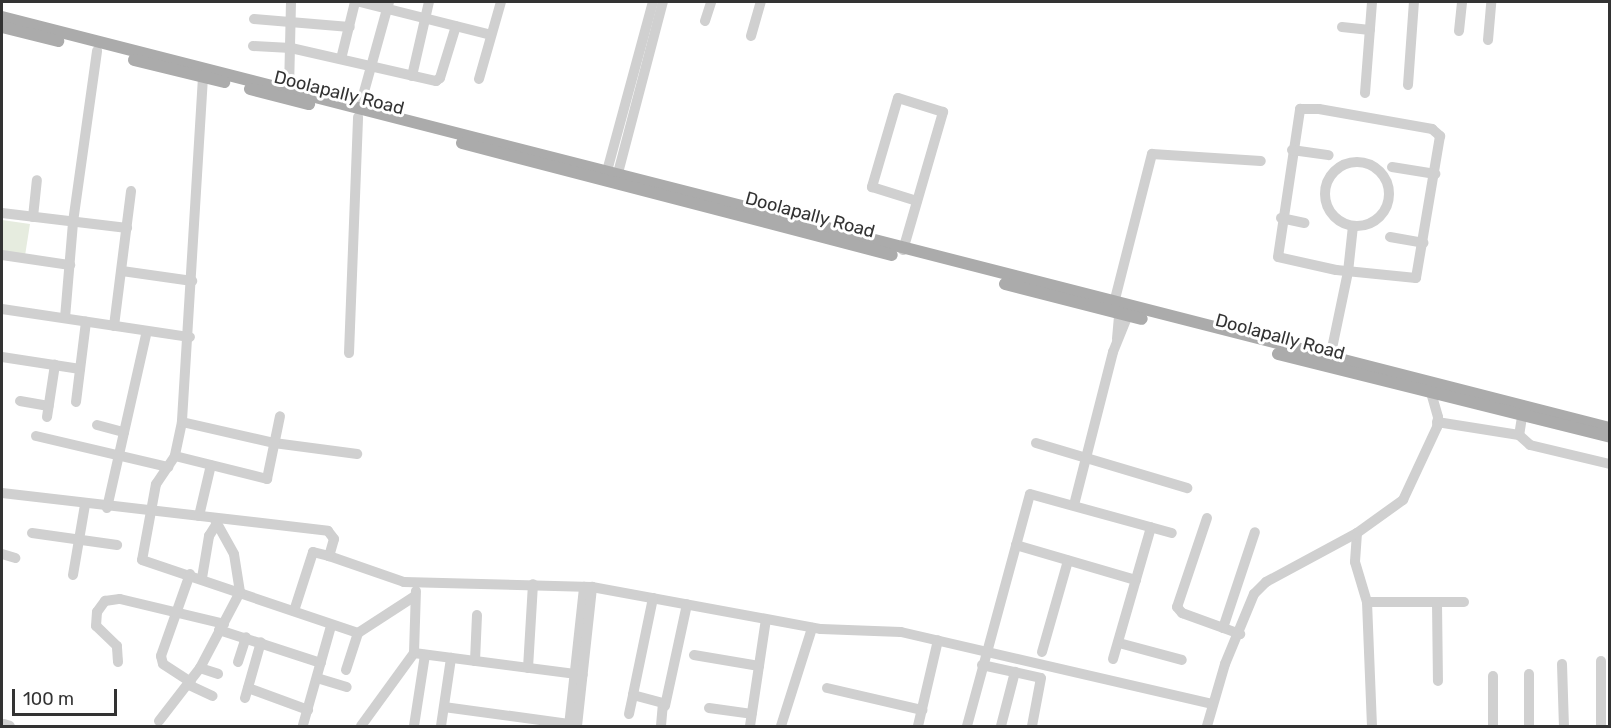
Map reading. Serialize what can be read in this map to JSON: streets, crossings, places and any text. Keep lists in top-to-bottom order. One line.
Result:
{"streets":{"main road":["Doolapally Road"]},"scale_bar":"100 m"}
